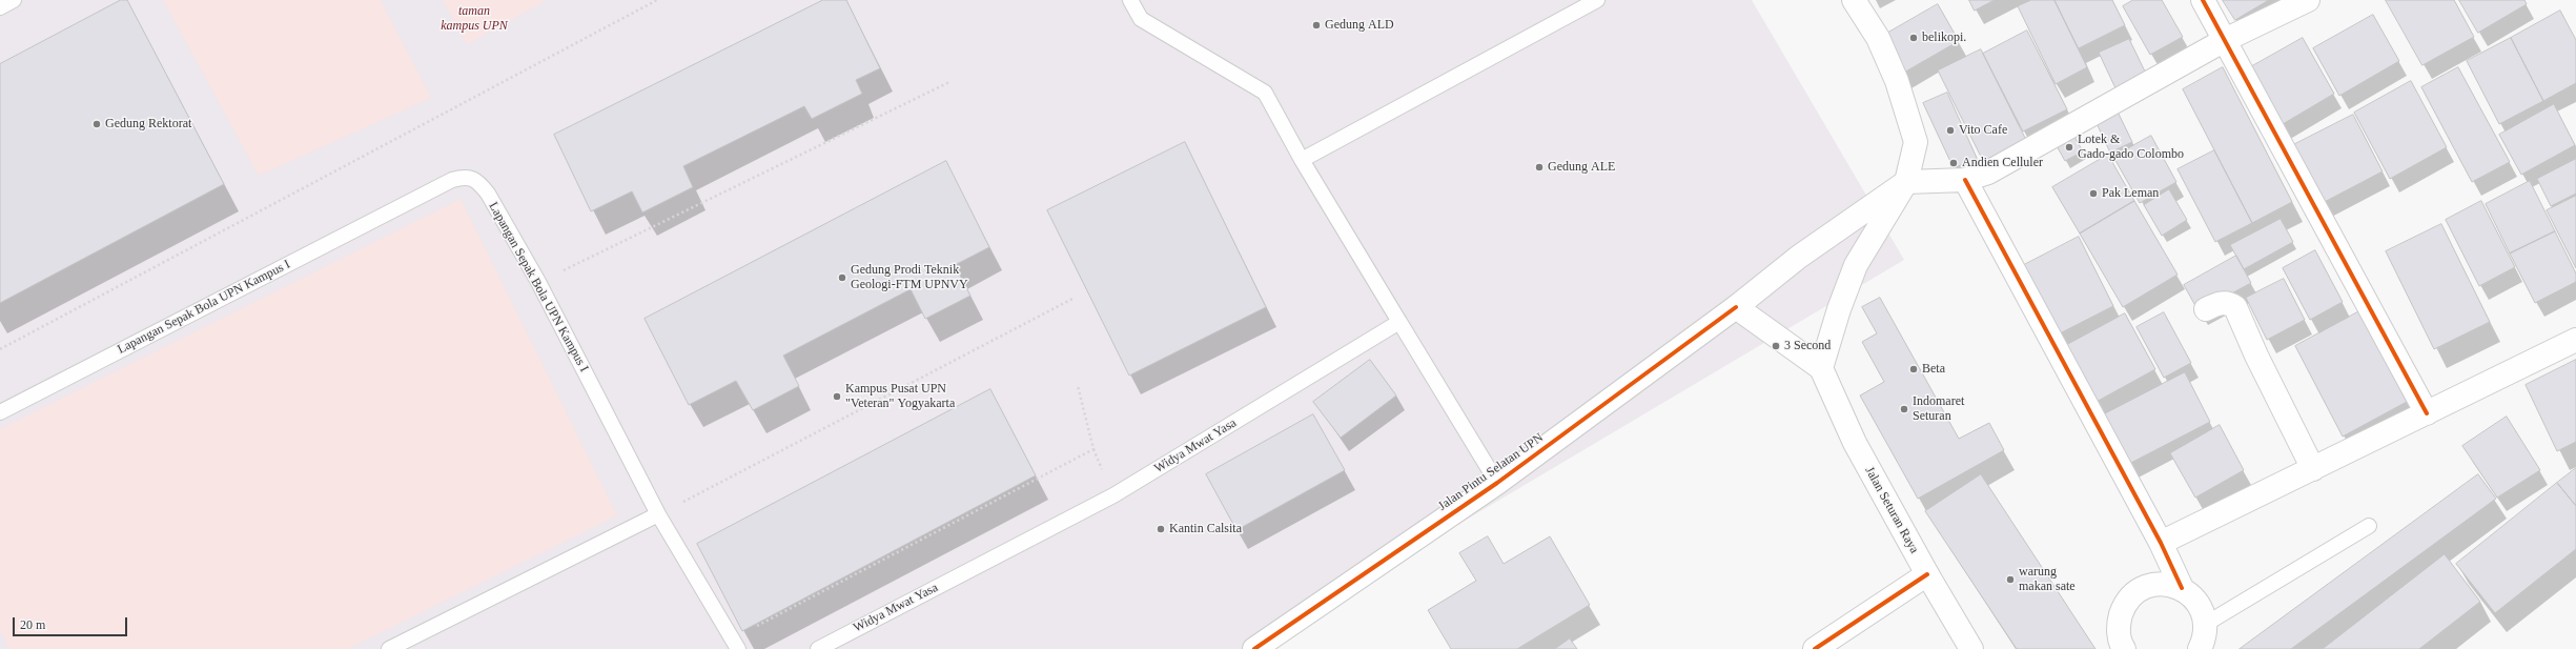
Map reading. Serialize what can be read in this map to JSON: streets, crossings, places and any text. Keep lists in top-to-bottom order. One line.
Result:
{"streets":{"street":["Jalan Pintu Selatan UPN","Jalan Seturan Raya"],"lane":["Lapangan Sepak Bola UPN Kampus I","Widya Mwat Yasa"]},"parks":["taman kampus UPN"],"places":["Gedung ALD","belikopi.","Gedung Rektorat","Vito Cafe","Lotek & Gado-gado Colombo","Andien Celluler","Gedung ALE","Pak Leman","Gedung Prodi Teknik Geologi-FTM UPNVY","3 Second","Beta","Kampus Pusat UPN \"Veteran\" Yogyakarta","Indomaret Seturan","Kantin Calsita","warung makan sate"],"scale_bar":"20 m"}
